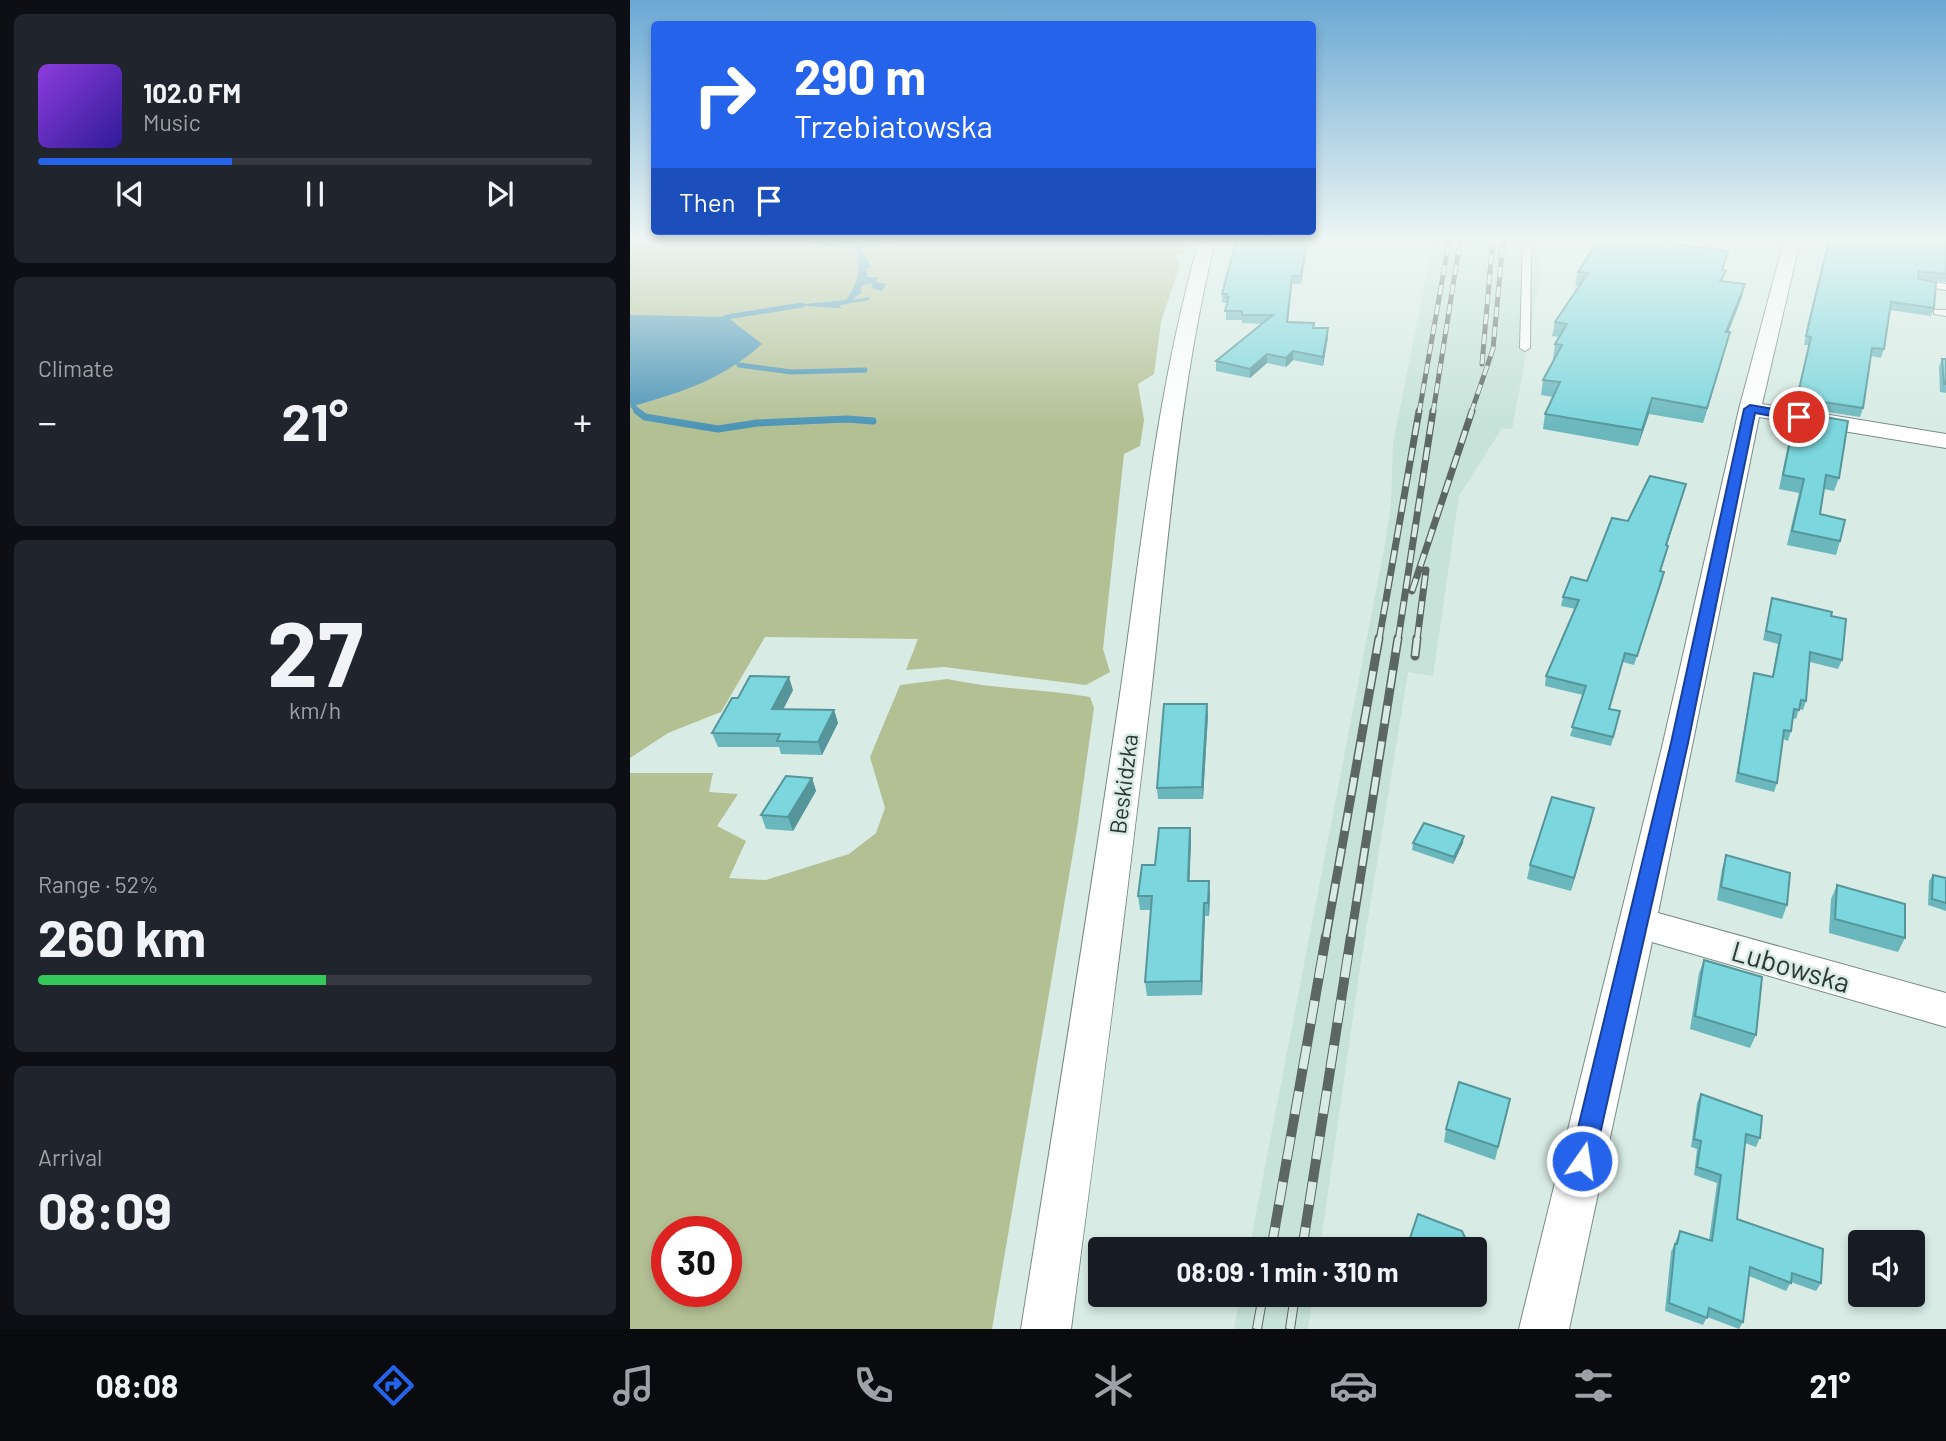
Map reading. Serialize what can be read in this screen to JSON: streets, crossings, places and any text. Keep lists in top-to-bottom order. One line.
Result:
{"streets":{"street":["Beskidzka","Lubowska"]},"page":{"turn":["290 m","Trzebiatowska"],"song":["102.0 FM","Music"],"then":"Then","tile":["Climate",["27","km/h"],["Range · 52%","260 km"],["Arrival","08:09"]],"heat":["−","21°","+"],"limit":"30","trip":"08:09 · 1 min · 310 m","tabs":["08:08","21°"]}}
